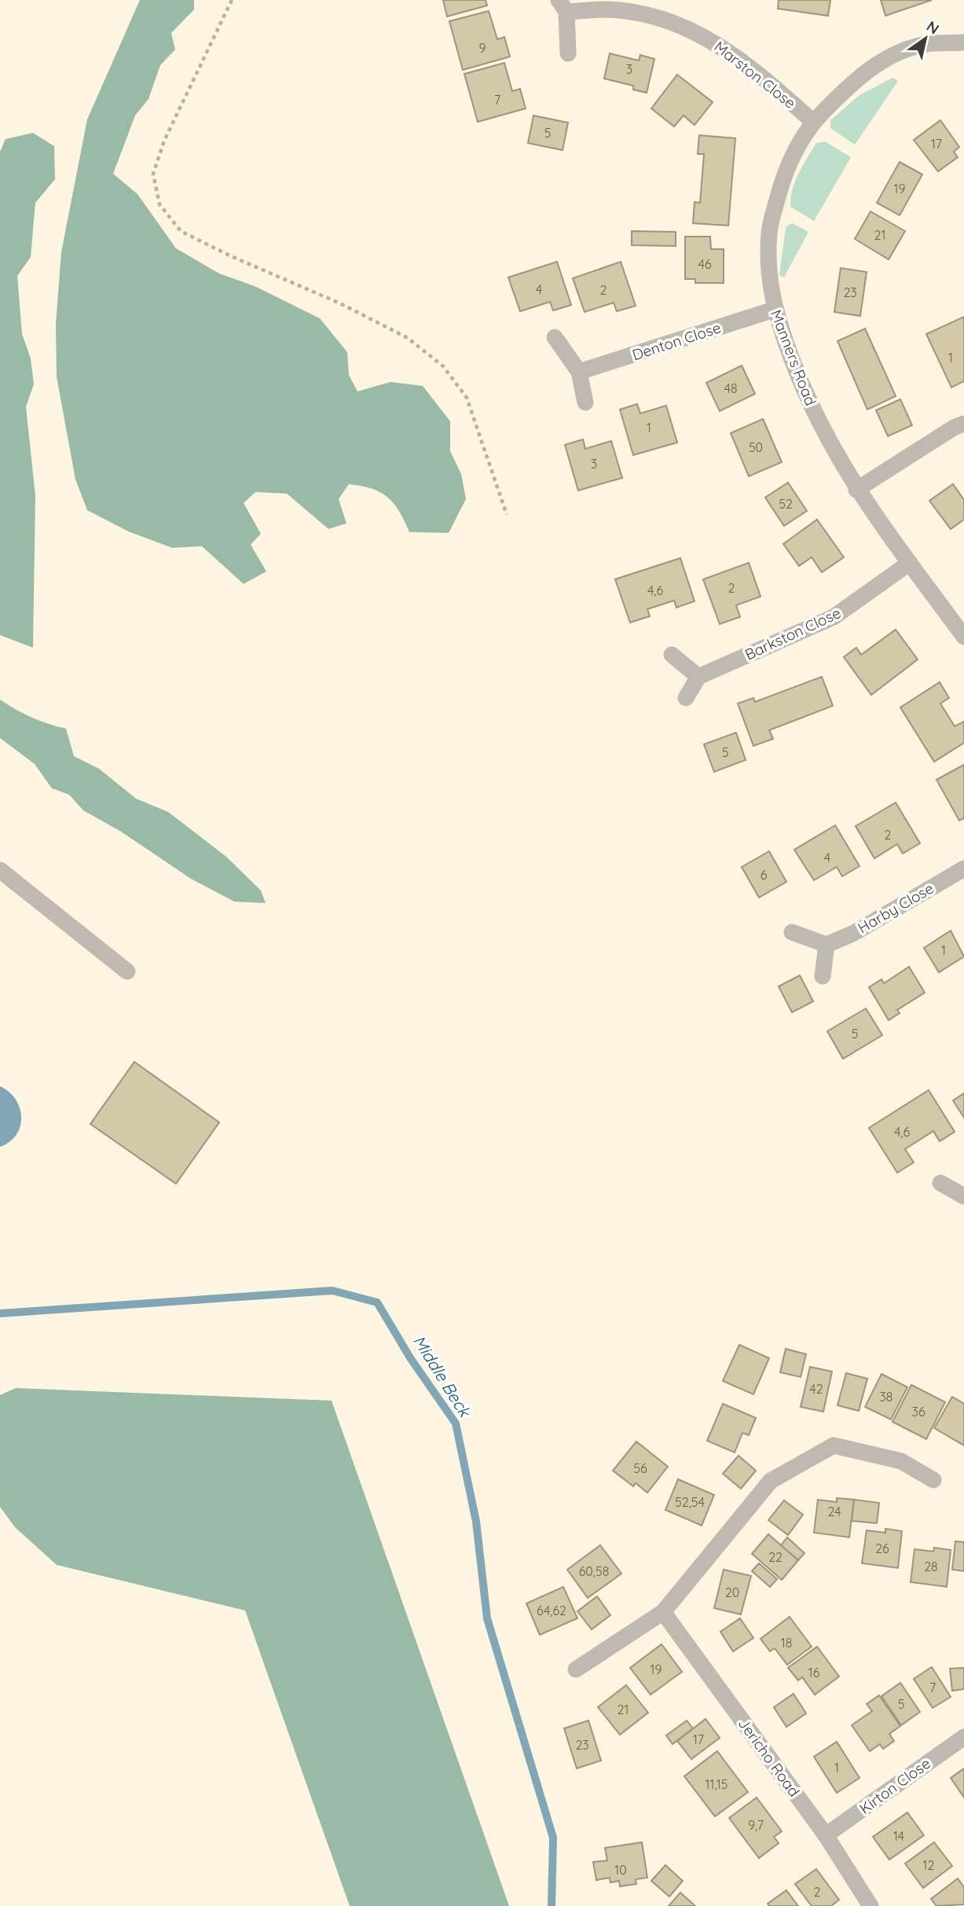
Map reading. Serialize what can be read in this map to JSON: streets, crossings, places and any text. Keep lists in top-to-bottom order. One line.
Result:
{"streets":{"street":["Marston Close","Denton Close","Manners Road","Barkston Close","Harby Close","Jericho Road","Kirton Close"]},"crossings":[["Marston Close","Manners Road"],["Denton Close","Manners Road"],["Manners Road","Barkston Close"],["Jericho Road","Kirton Close"]],"water":["Middle Beck"],"house_numbers":["9","3","7","5","17","19","21","46","4","2","23","1","48","1","50","3","52","2","4,6","5","2","4","6","1","5","4,6","42","38","36","56","52,54","24","26","22","28","60,58","20","64,62","18","19","16","7","5","21","17","23","1","11,15","9,7","14","12","10","2"],"north":"top right"}
